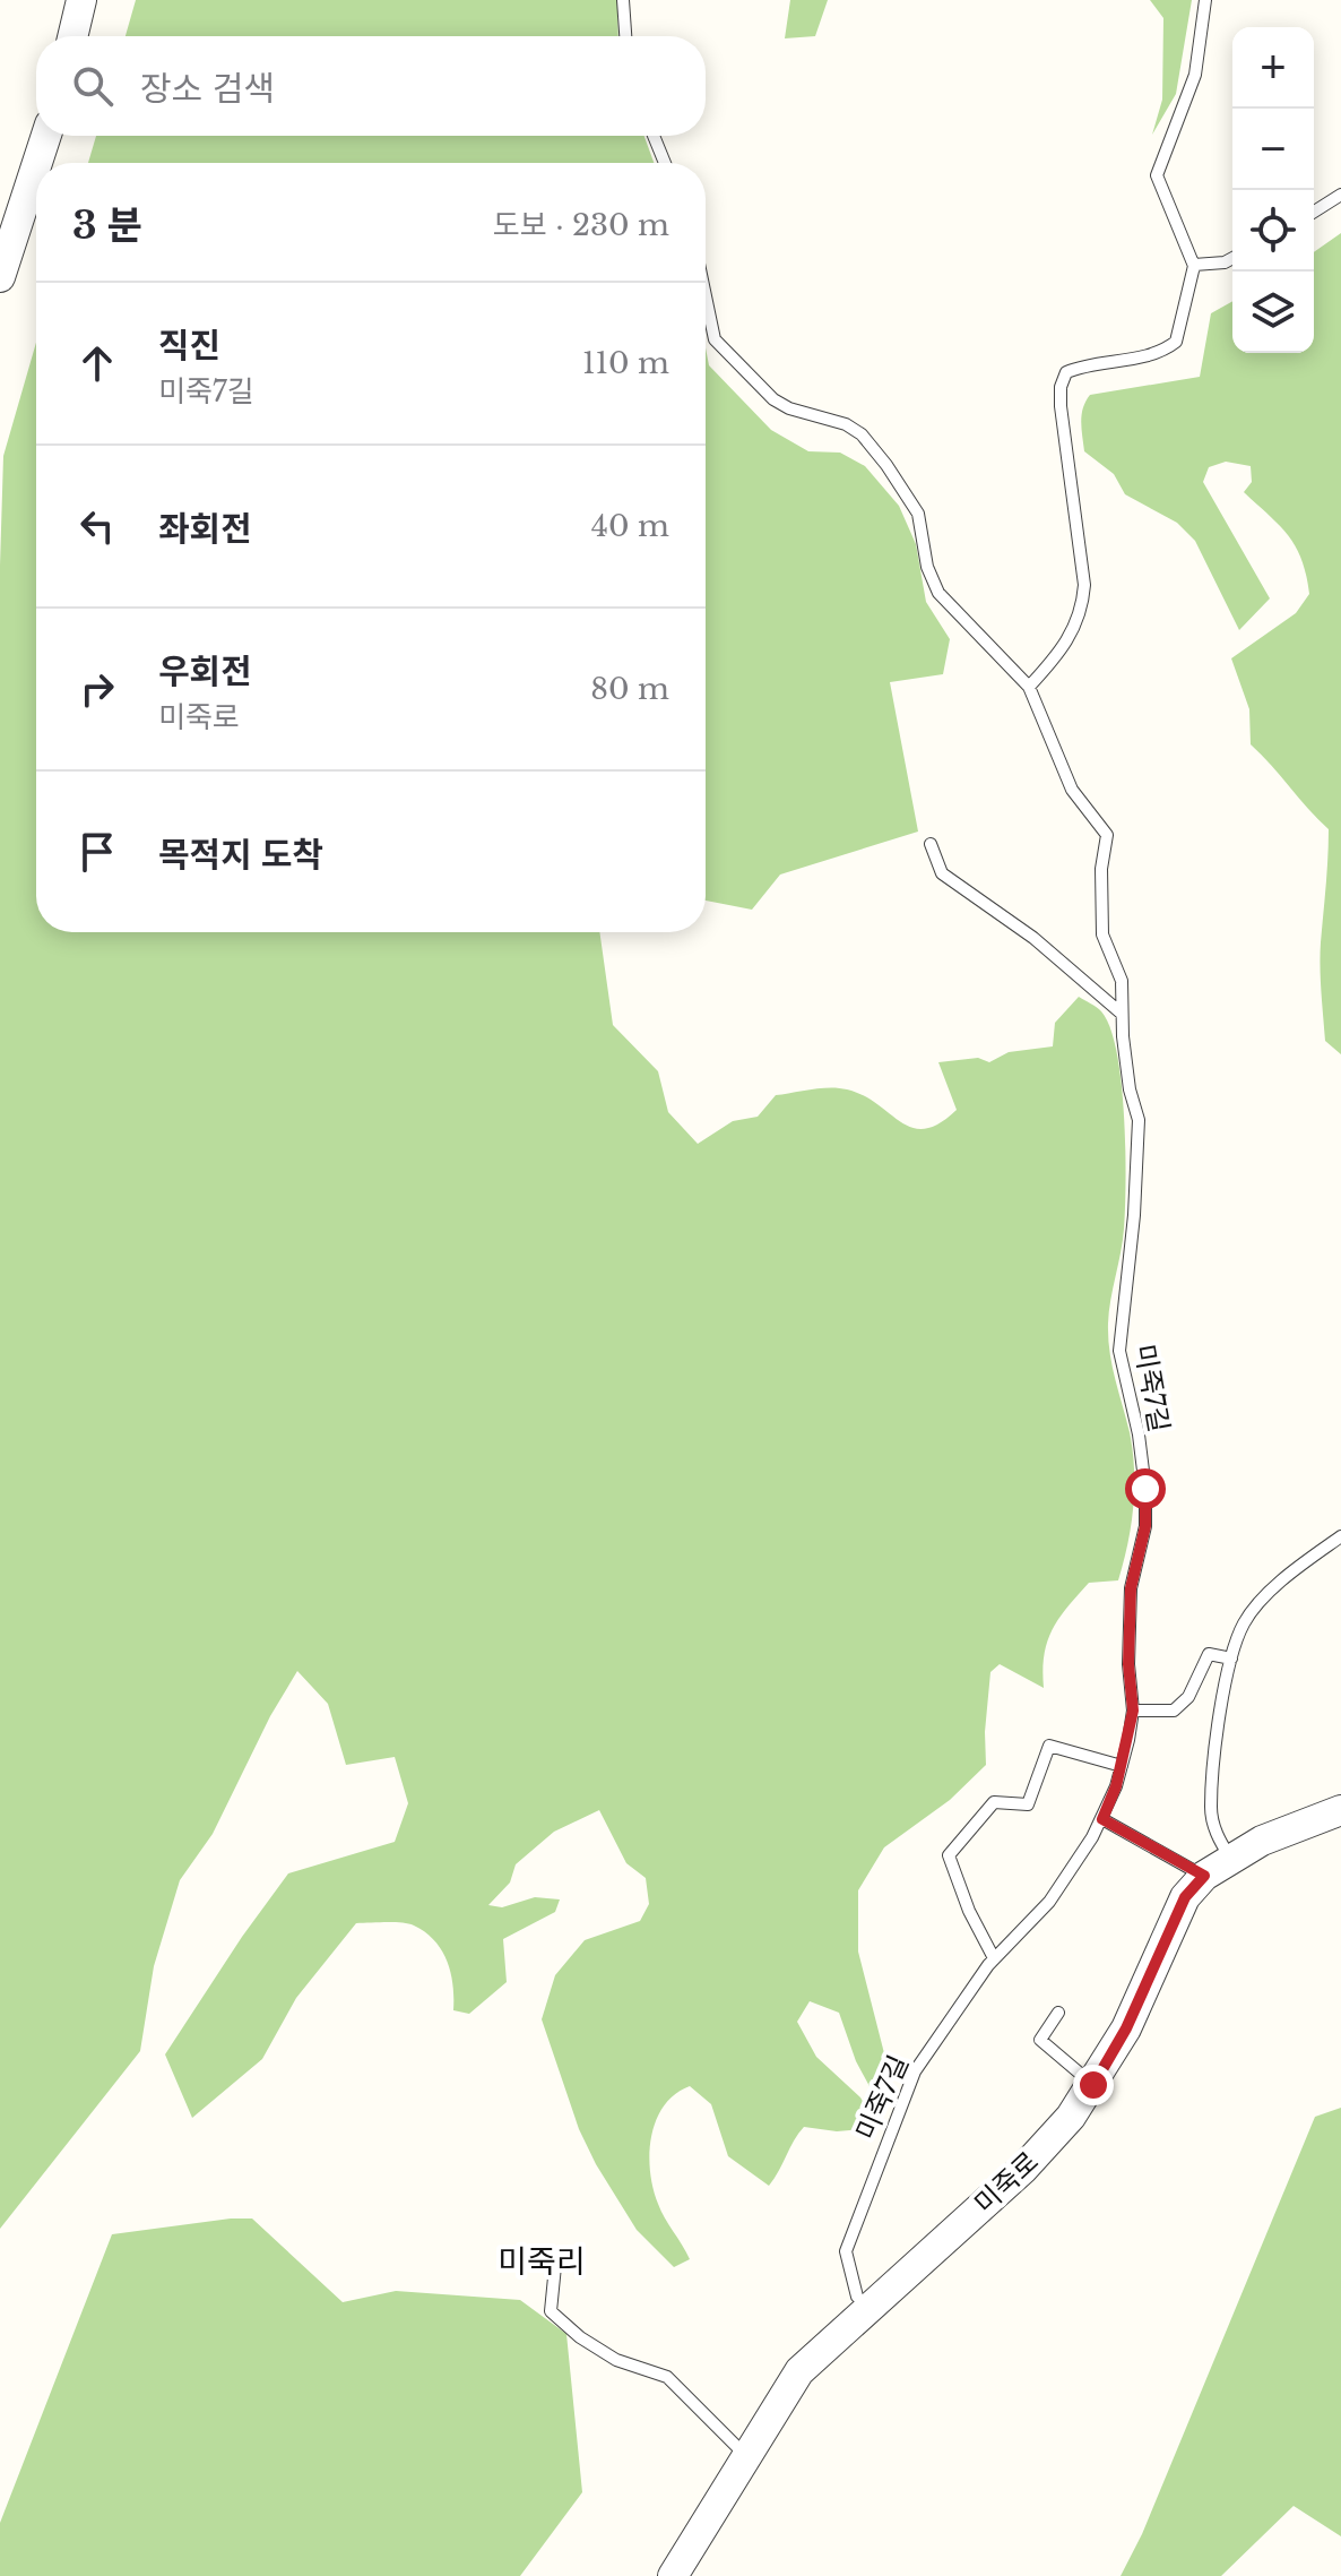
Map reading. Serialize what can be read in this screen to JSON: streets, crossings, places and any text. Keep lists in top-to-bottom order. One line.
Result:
{"streets":{"street":["미죽로"],"lane":["미죽7길"]},"crossings":[["미죽7길","미죽로"]],"districts":["미죽리"],"page":{"map_buttons":["+","−"],"search":"장소 검색","heading":["3 분","도보 · 230 m"],"list":[["직진","미죽7길","110 m"],["좌회전","40 m"],["우회전","미죽로","80 m"],"목적지 도착"]}}
